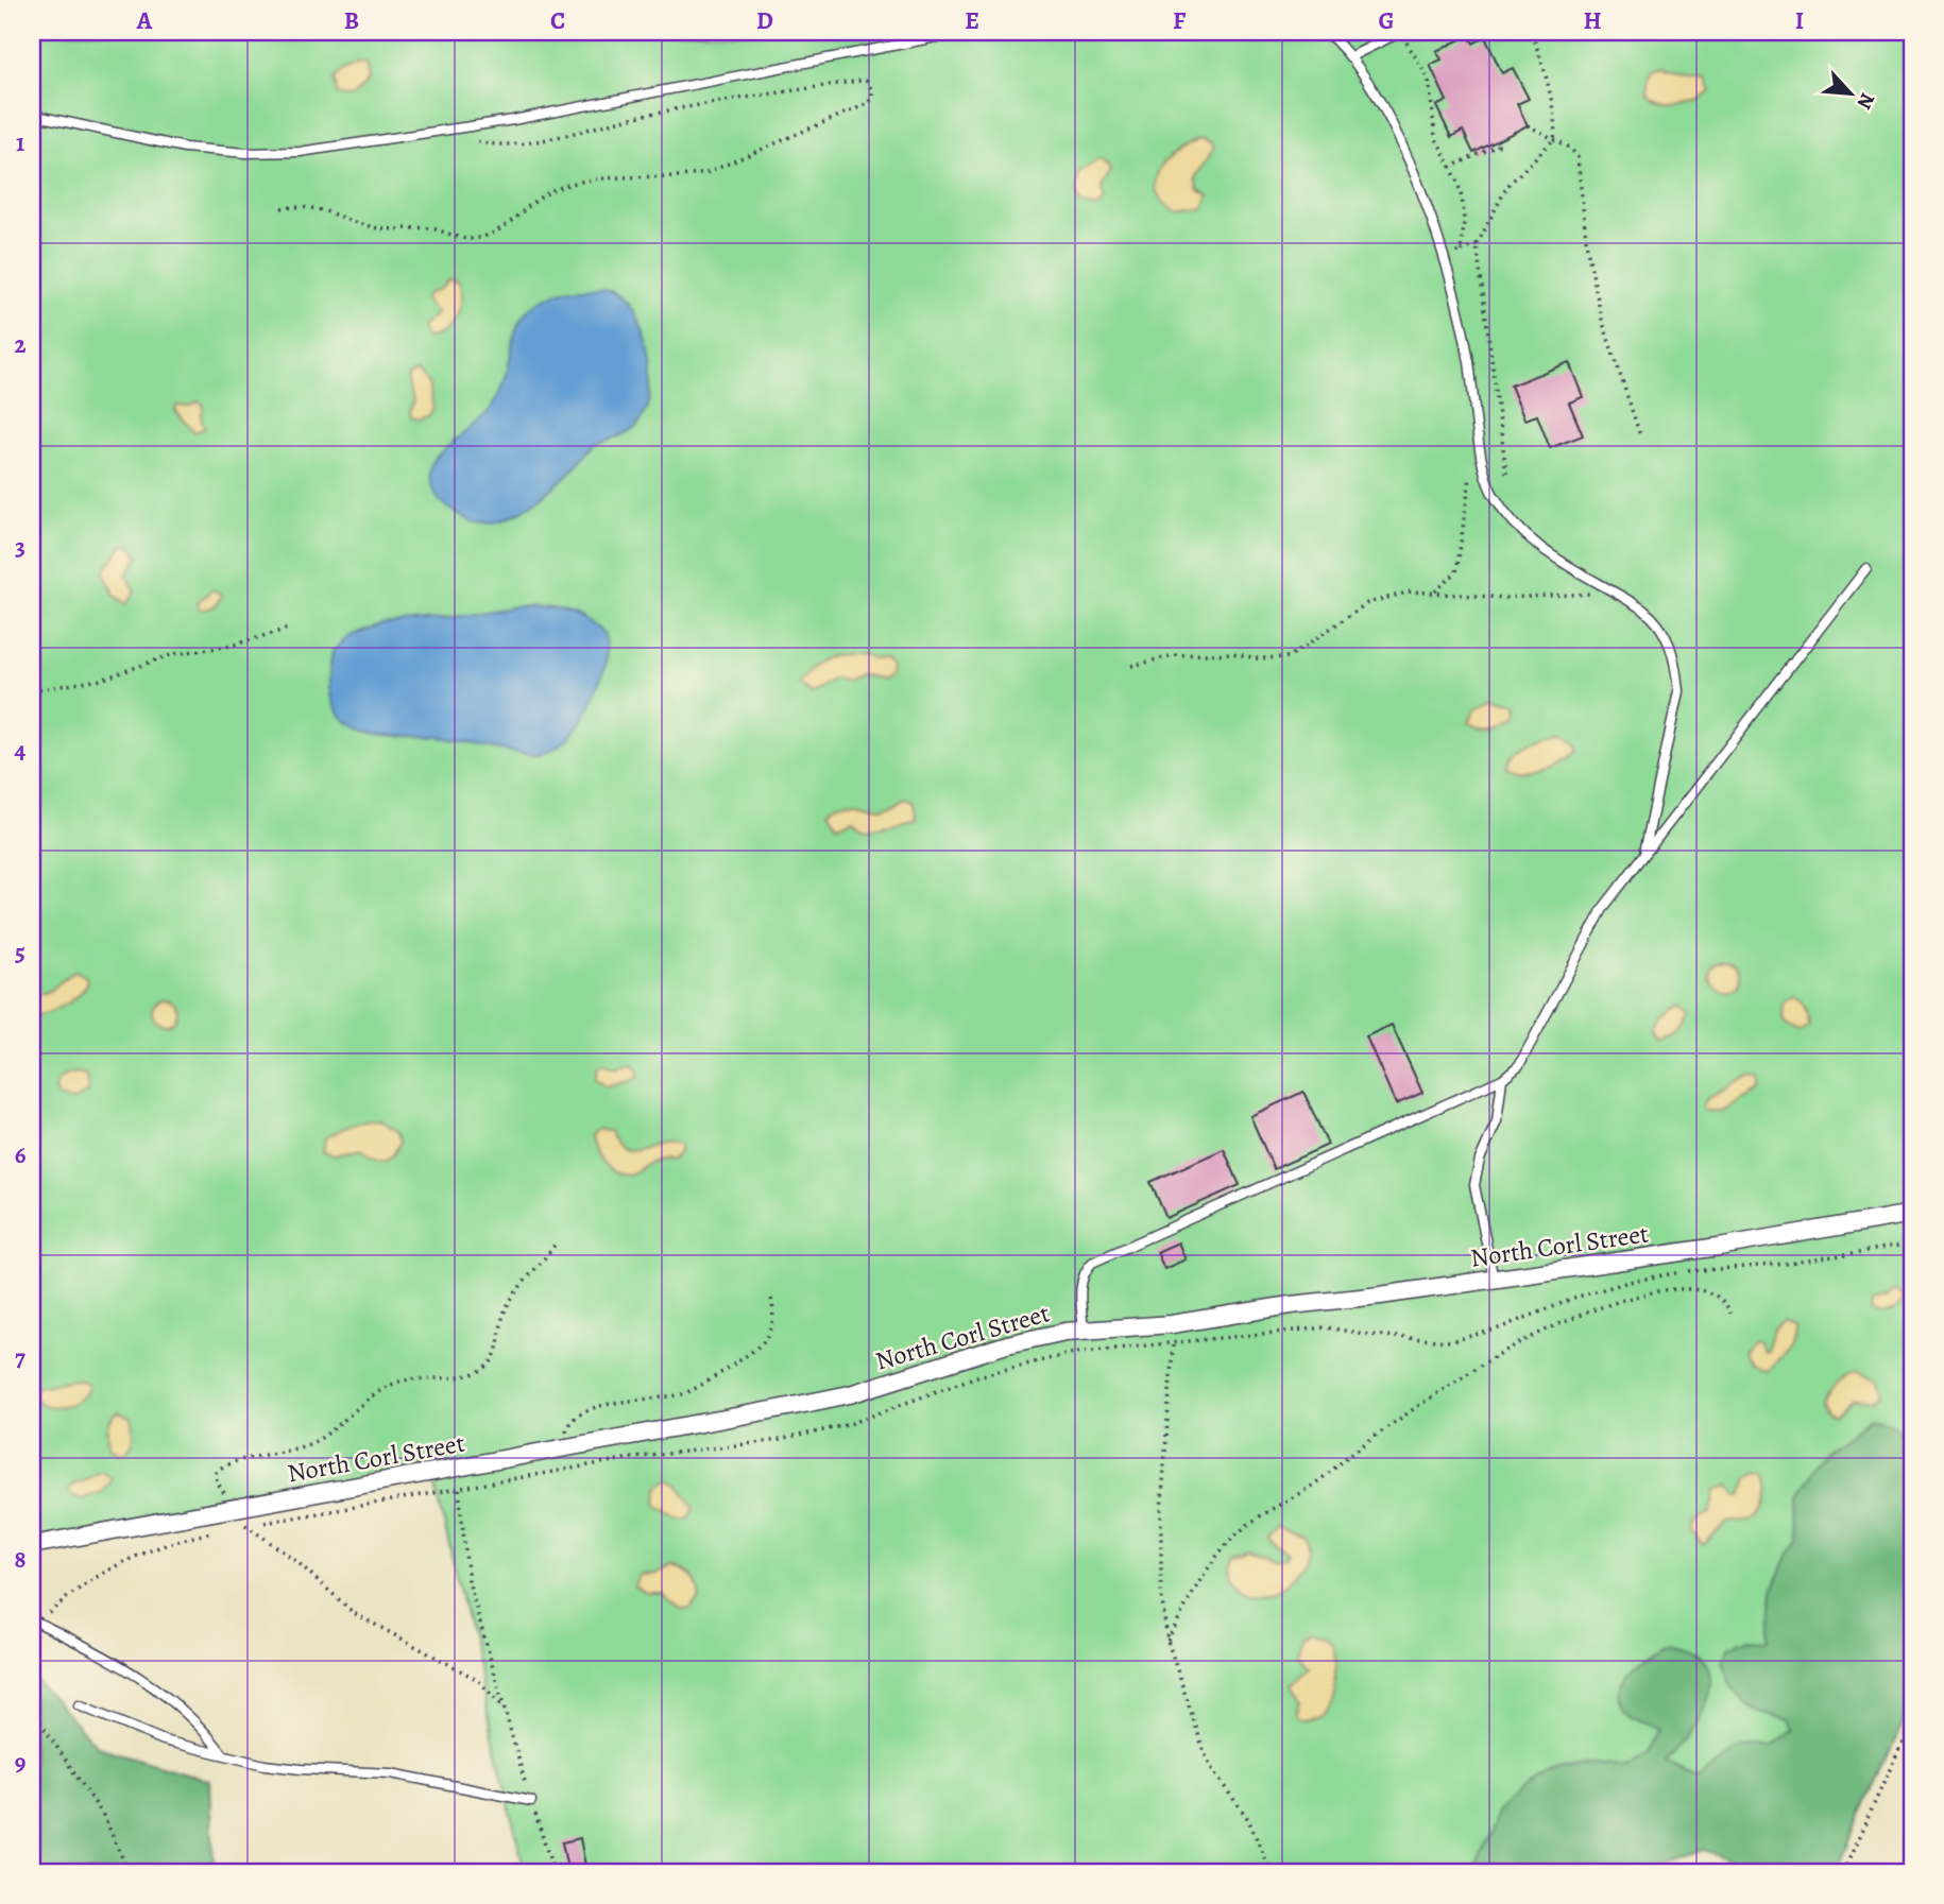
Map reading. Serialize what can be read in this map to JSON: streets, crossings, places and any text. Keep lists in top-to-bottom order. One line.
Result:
{"streets":{"street":["North Corl Street"]},"north":"bottom right","grid":{"columns":["A","B","C","D","E","F","G","H","I"],"rows":["1","2","3","4","5","6","7","8","9"]}}
